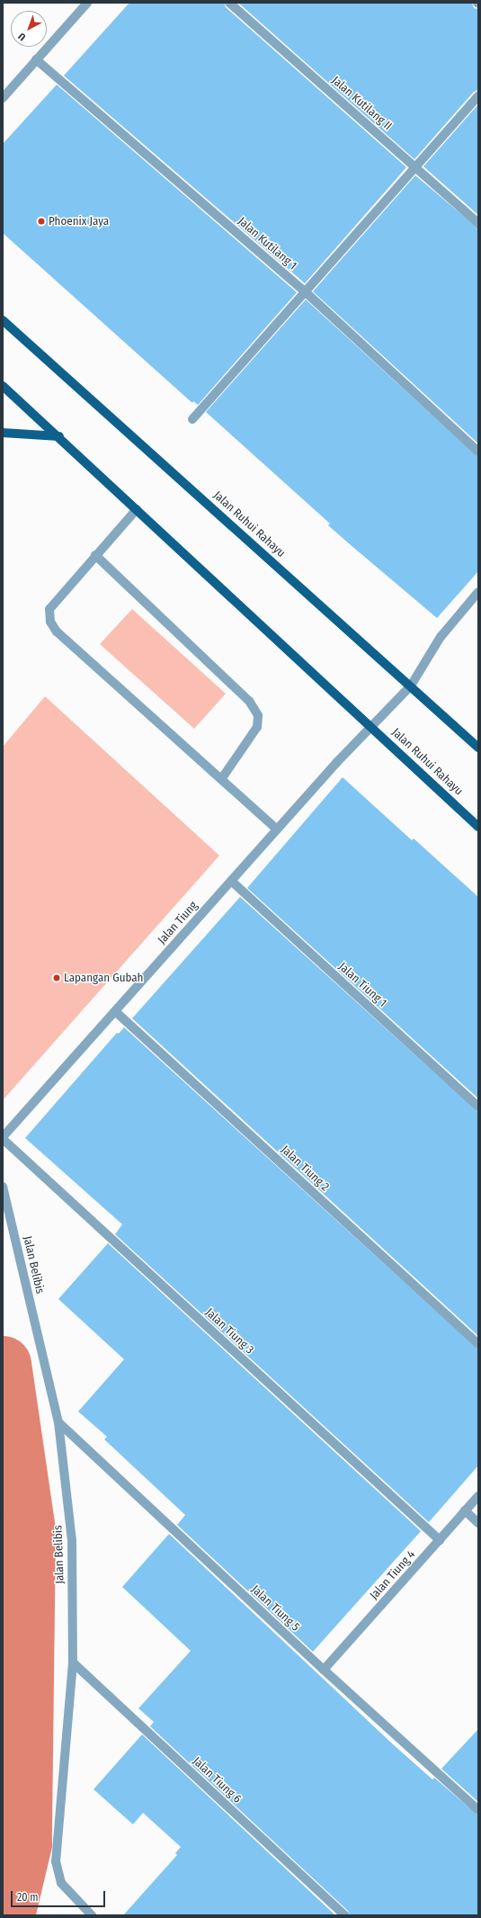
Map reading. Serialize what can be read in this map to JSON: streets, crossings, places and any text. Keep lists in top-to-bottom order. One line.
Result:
{"streets":{"main road":["Jalan Ruhui Rahayu"],"street":["Jalan Kutilang II","Jalan Kutilang 1","Jalan Tiung","Jalan Tiung 1","Jalan Tiung 2","Jalan Belibis","Jalan Tiung 3","Jalan Tiung 4","Jalan Tiung 5","Jalan Tiung 6"]},"crossings":[["Jalan Ruhui Rahayu","Jalan Tiung"],["Jalan Tiung","Jalan Tiung 1"],["Jalan Tiung","Jalan Tiung 2"],["Jalan Tiung","Jalan Tiung 3"],["Jalan Belibis","Jalan Tiung 5"],["Jalan Belibis","Jalan Tiung 6"],["Jalan Tiung 3","Jalan Tiung 4"],["Jalan Tiung 4","Jalan Tiung 5"]],"places":["Phoenix Jaya","Lapangan Gubah"],"scale_bar":"20 m","north":"bottom left"}
